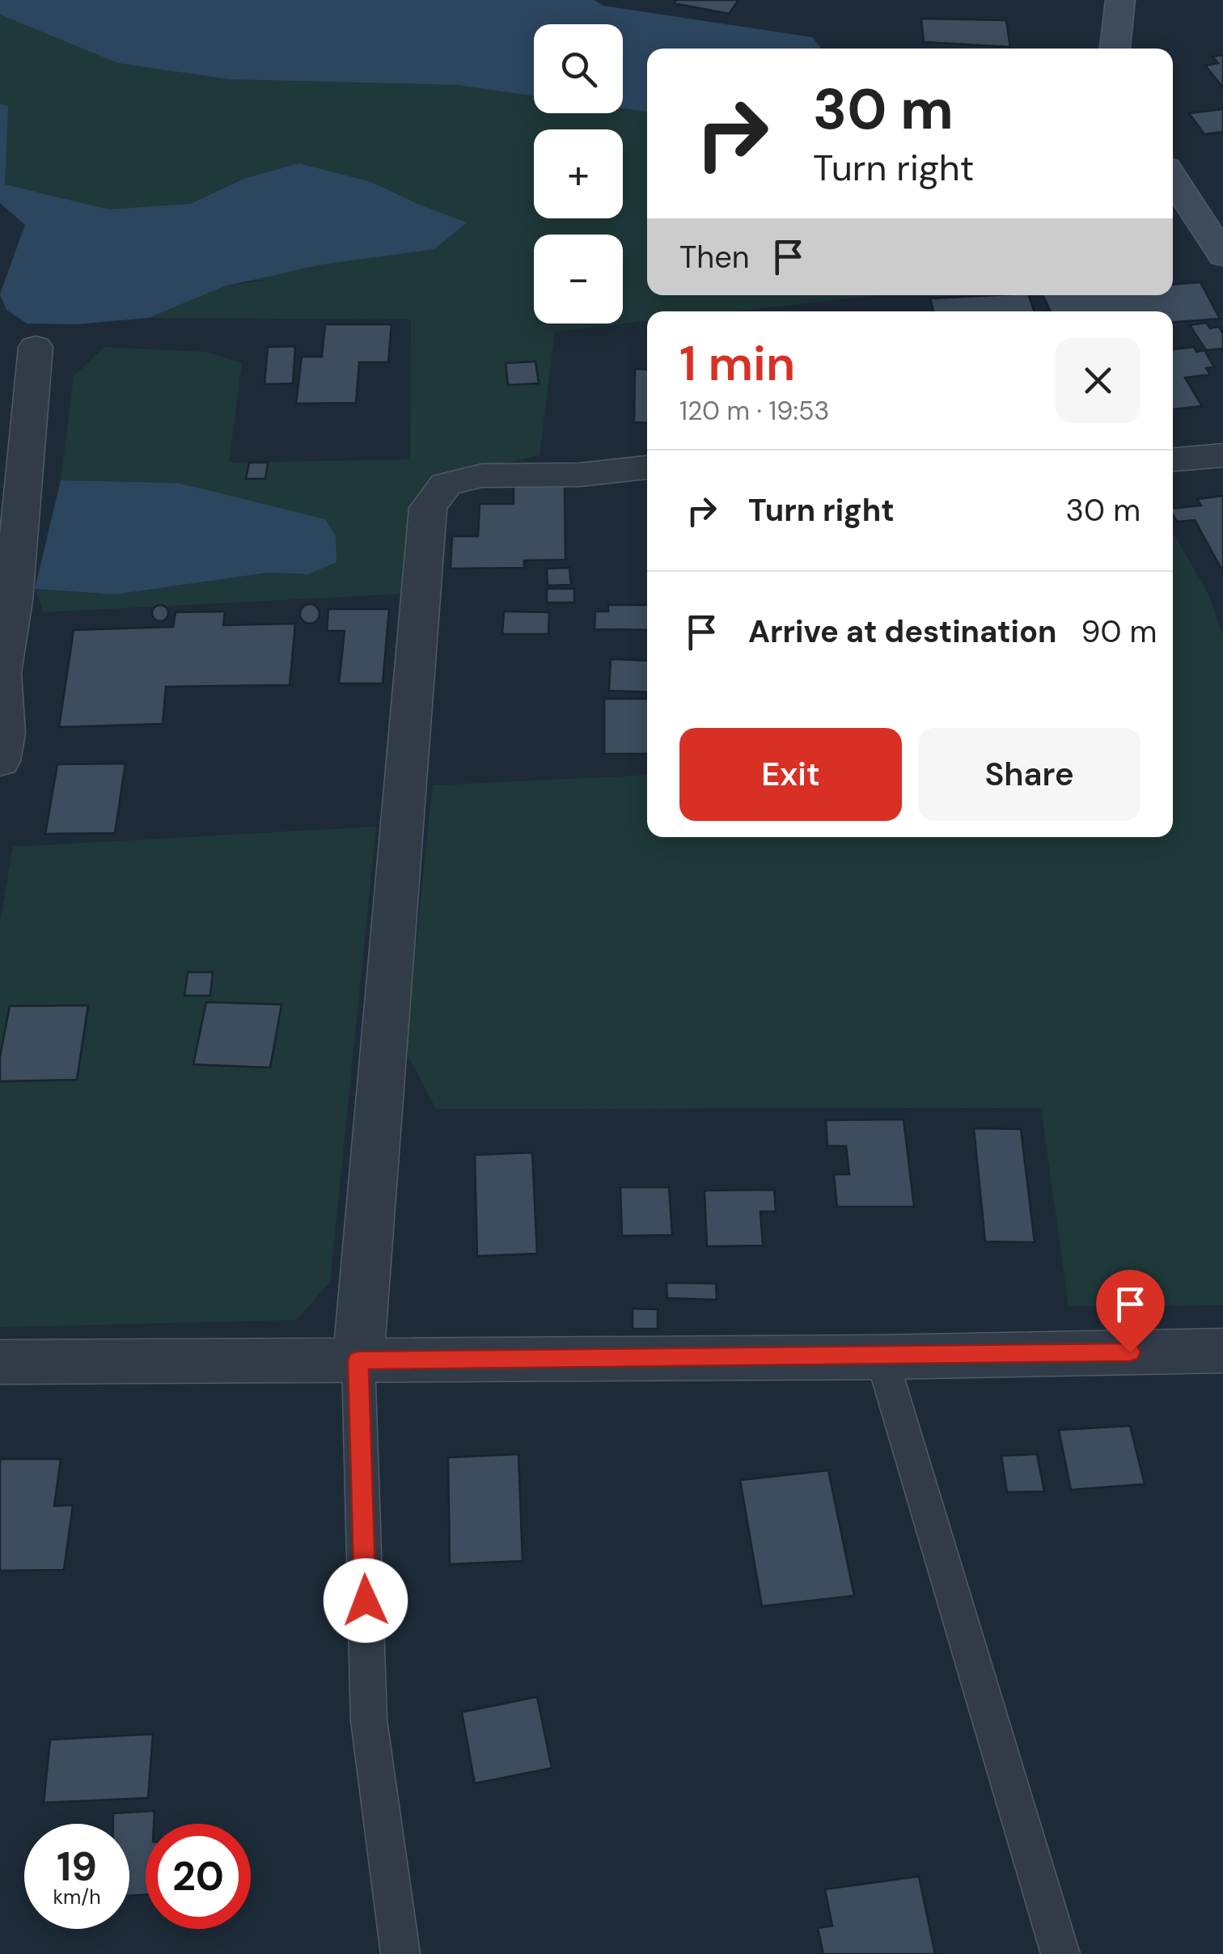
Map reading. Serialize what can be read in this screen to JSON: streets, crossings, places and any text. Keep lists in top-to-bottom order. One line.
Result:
{"page":{"map_buttons":["+","−"],"turn":["30 m","Turn right"],"then":"Then","heading":["1 min","120 m · 19:53"],"list":[{"name":"Turn right","value":"30 m"},{"name":"Arrive at destination","value":"90 m"}],"buttons":["Exit","Share"],"speed":"19 km/h","limit":"20"}}
